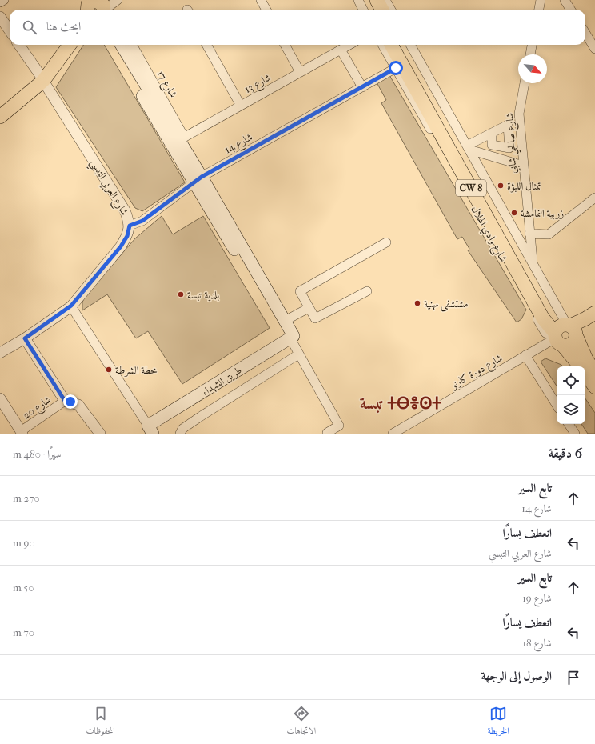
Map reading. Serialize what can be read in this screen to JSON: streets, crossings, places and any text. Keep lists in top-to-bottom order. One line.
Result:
{"streets":{"main road":["CW 8","شارع وادي الهلال","طريق الشهداء"],"street":["شارع 13","شارع 17","شارع 14","شارع صالحي شابي","شارع العربي التبسي","شارع دورة كارنو","شارع 20"]},"crossings":[["شارع 13","شارع 17"],["شارع 14","شارع العربي التبسي"],["شارع 14","شارع وادي الهلال"],["شارع العربي التبسي","طريق الشهداء"],["شارع وادي الهلال","شارع دورة كارنو"]],"districts":["تبسة ⵜⴱⴻⵙⵜ"],"places":["تمثال اللبؤة","زربية النمامشة","بلدية تبسة","مشتشفى مهنية","محطة الشرطة"],"north":"bottom right","page":{"search":"ابحث هنا","heading":["6 دقيقة","سيرًا · 480 m"],"list":[["تابع السير","شارع 14","270 m"],["انعطف يسارًا","شارع العربي التبسي","90 m"],["تابع السير","شارع 19","50 m"],["انعطف يسارًا","شارع 18","70 m"],"الوصول إلى الوجهة"],"nav":["الخريطة","الاتجاهات","المحفوظات"]}}
